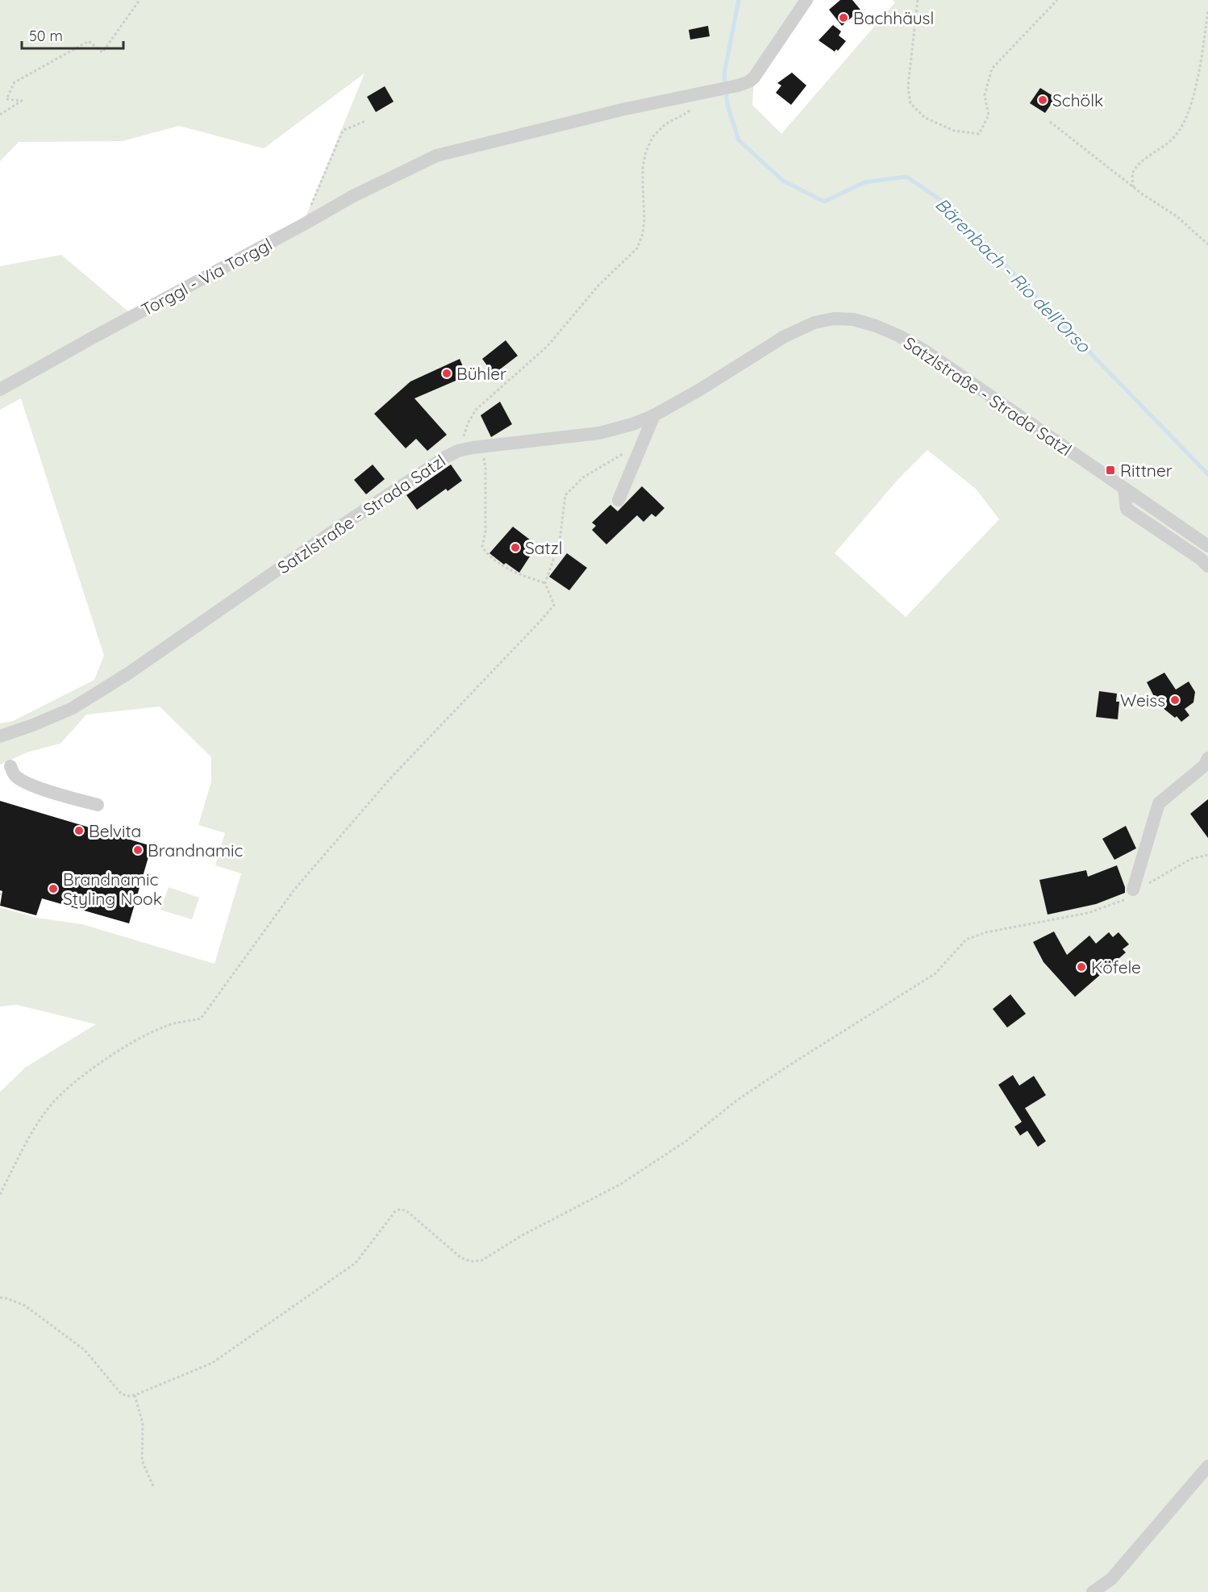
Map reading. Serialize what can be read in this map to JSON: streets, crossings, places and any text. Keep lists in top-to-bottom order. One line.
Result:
{"streets":{"street":["Torggl - Via Torggl","Satzlstraße - Strada Satzl"]},"water":["Bärenbach - Rio dell’Orso"],"places":{"other":["Bachhäusl","Schölk","Bühler","Satzl","Weiss","Belvita","Brandnamic","Brandnamic Styling Nook","Köfele"],"transit":["Rittner"]},"scale_bar":"50 m"}
